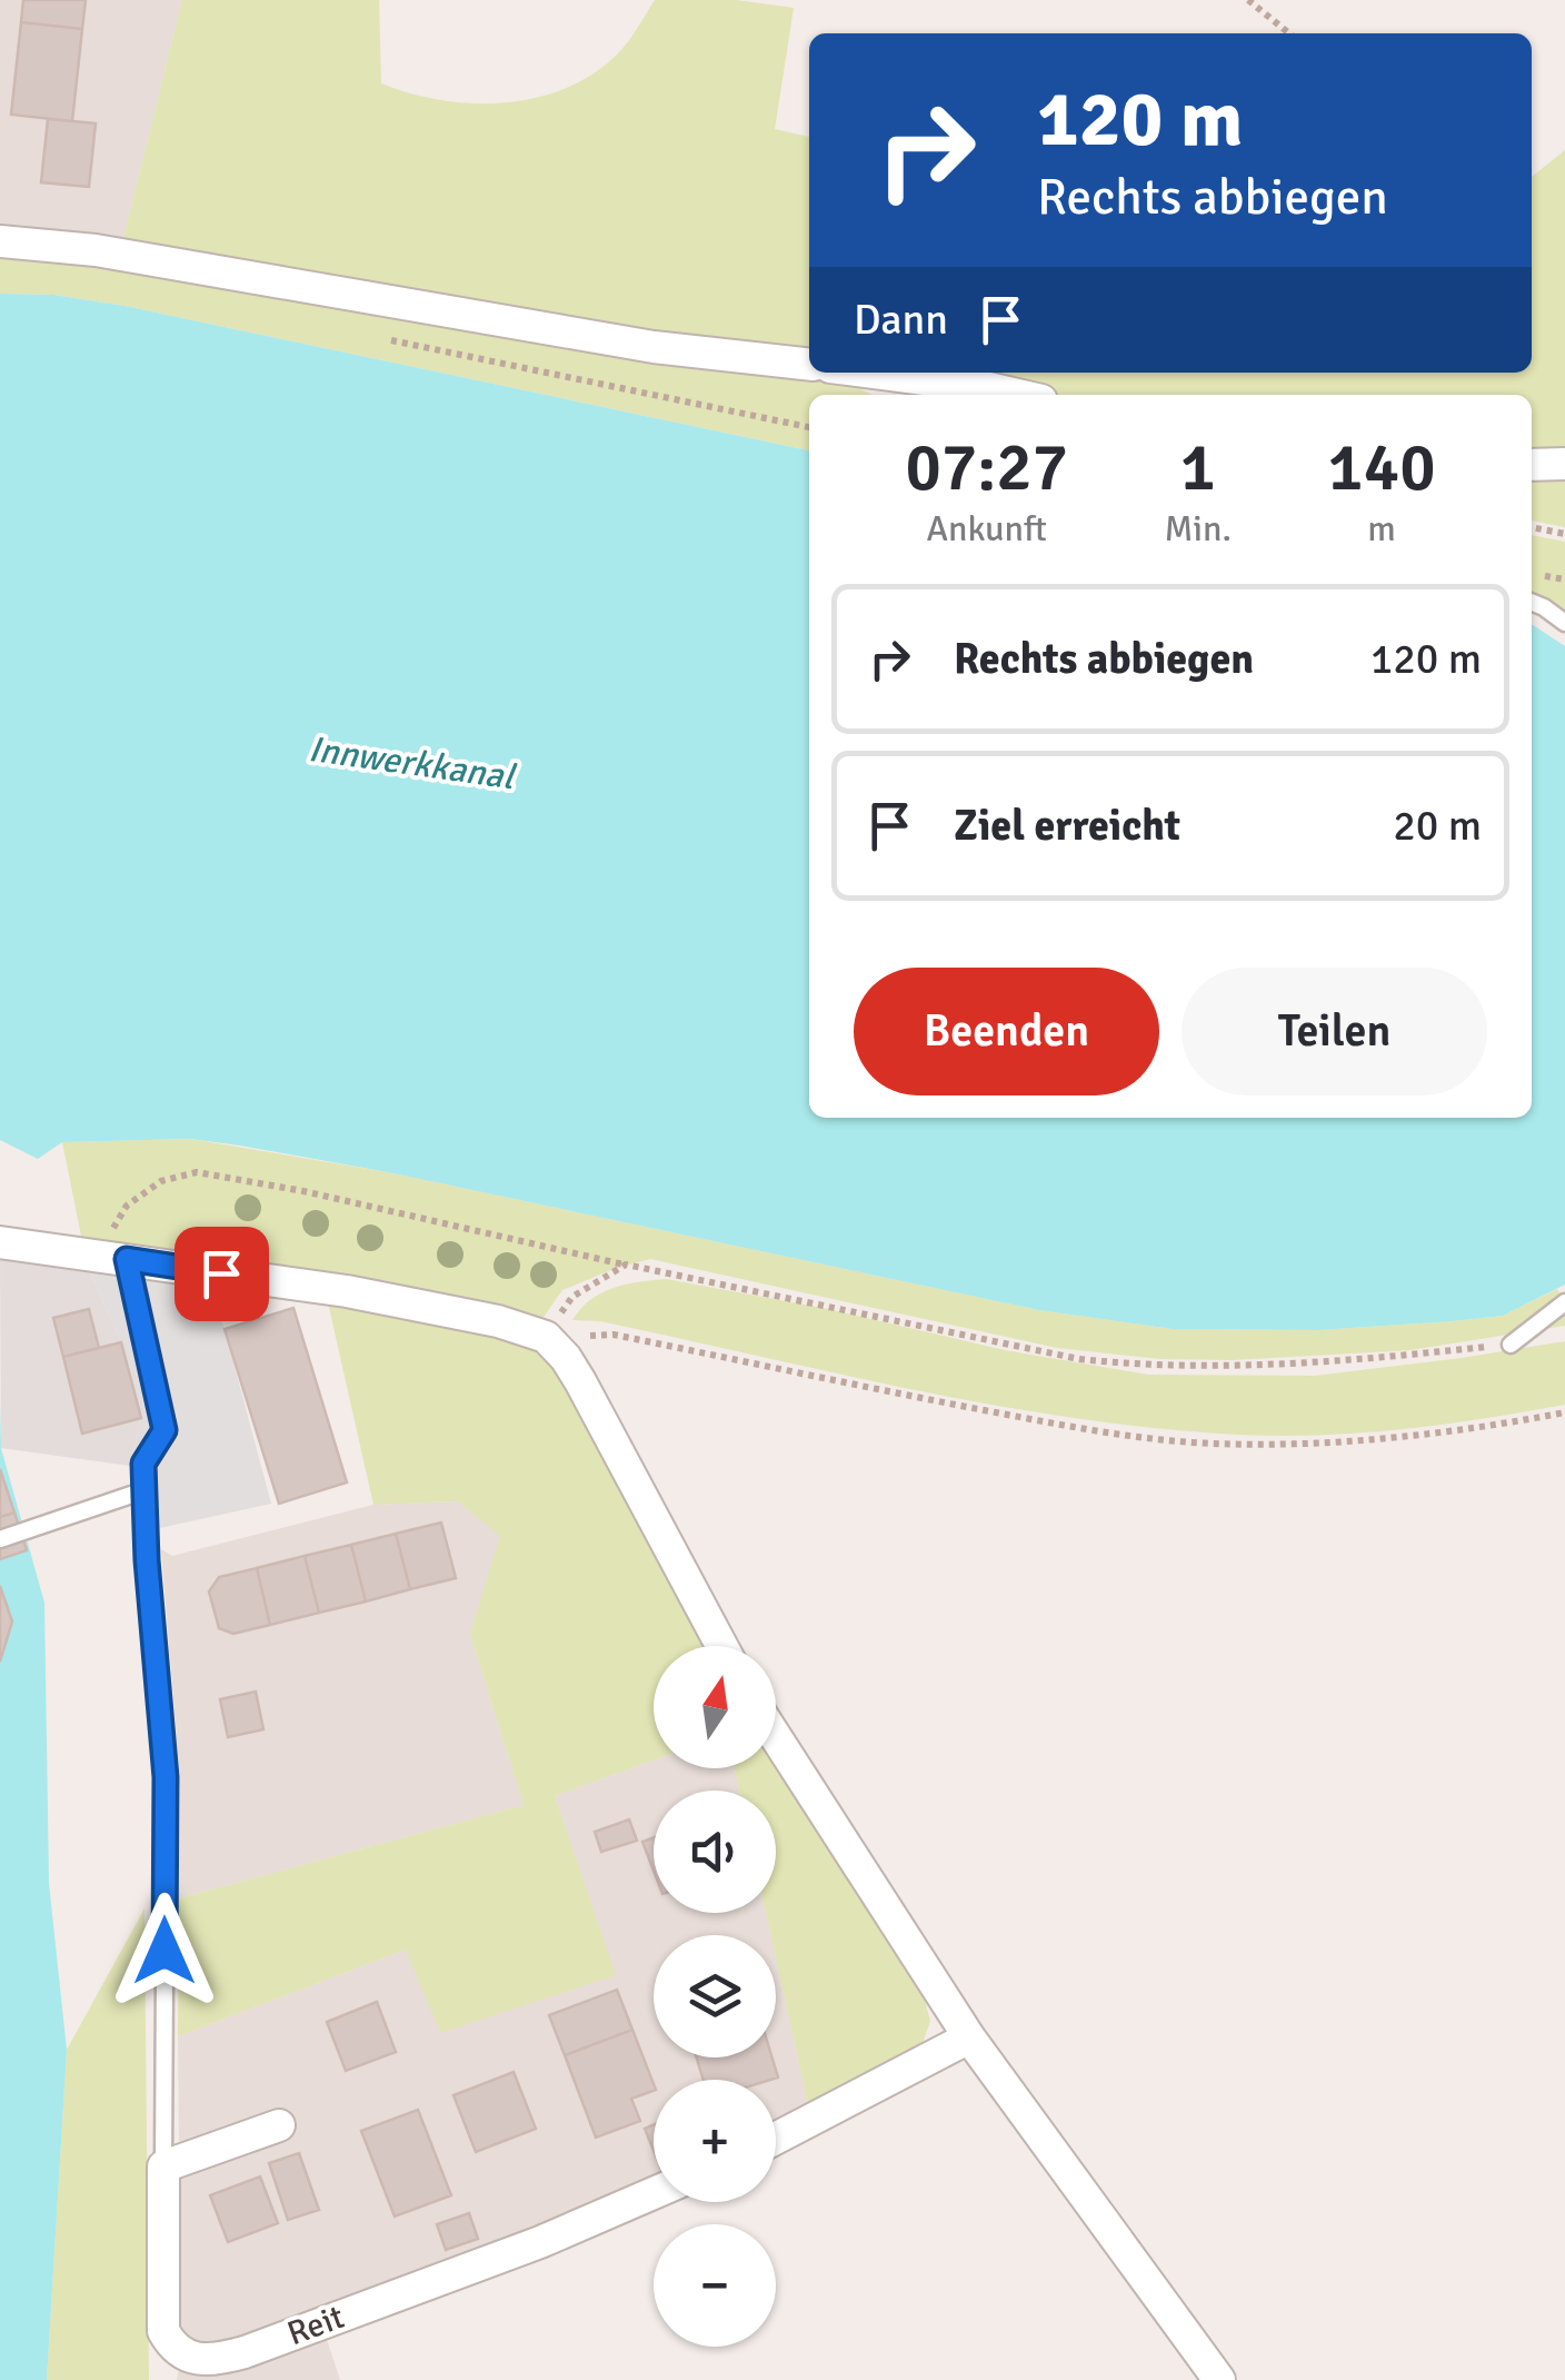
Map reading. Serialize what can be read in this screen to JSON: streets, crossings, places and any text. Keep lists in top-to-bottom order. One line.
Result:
{"streets":{"street":["Reit"]},"water":["Innwerkkanal"],"north":"top","page":{"turn":["120 m","Rechts abbiegen"],"then":"Dann","eta":["07:27","Ankunft","1","Min.","140","m"],"list":[{"name":"Rechts abbiegen","value":"120 m"},{"name":"Ziel erreicht","value":"20 m"}],"buttons":["Beenden","Teilen"],"map_buttons":["+","−"]}}
